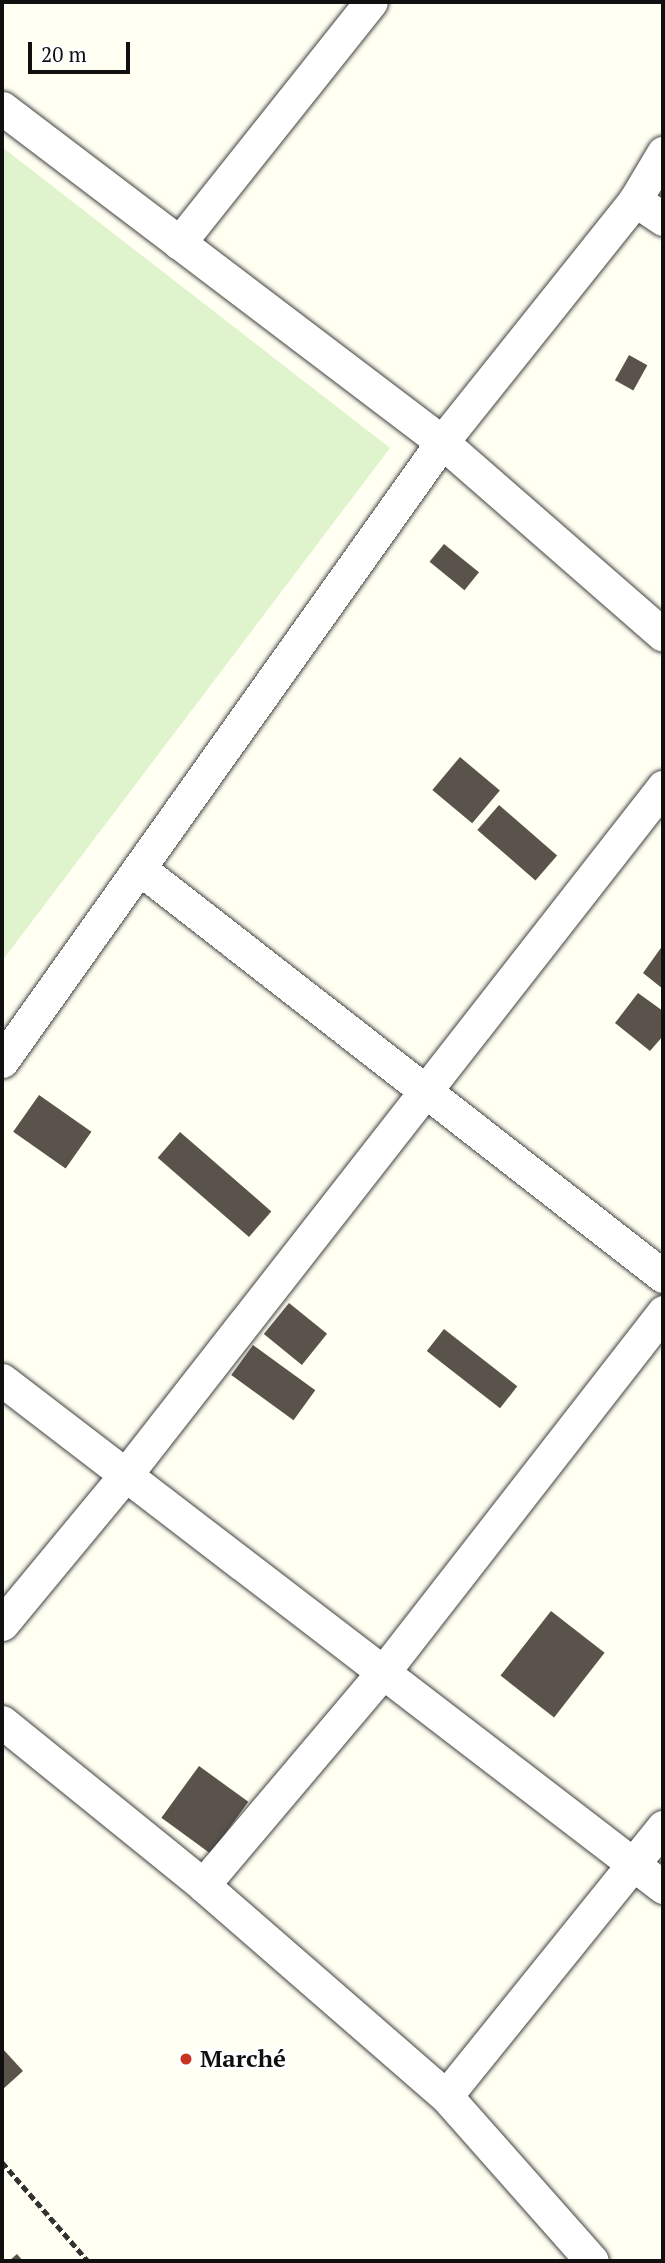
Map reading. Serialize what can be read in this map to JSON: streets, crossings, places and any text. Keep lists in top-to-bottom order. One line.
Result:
{"places":["Marché"],"scale_bar":"20 m"}
